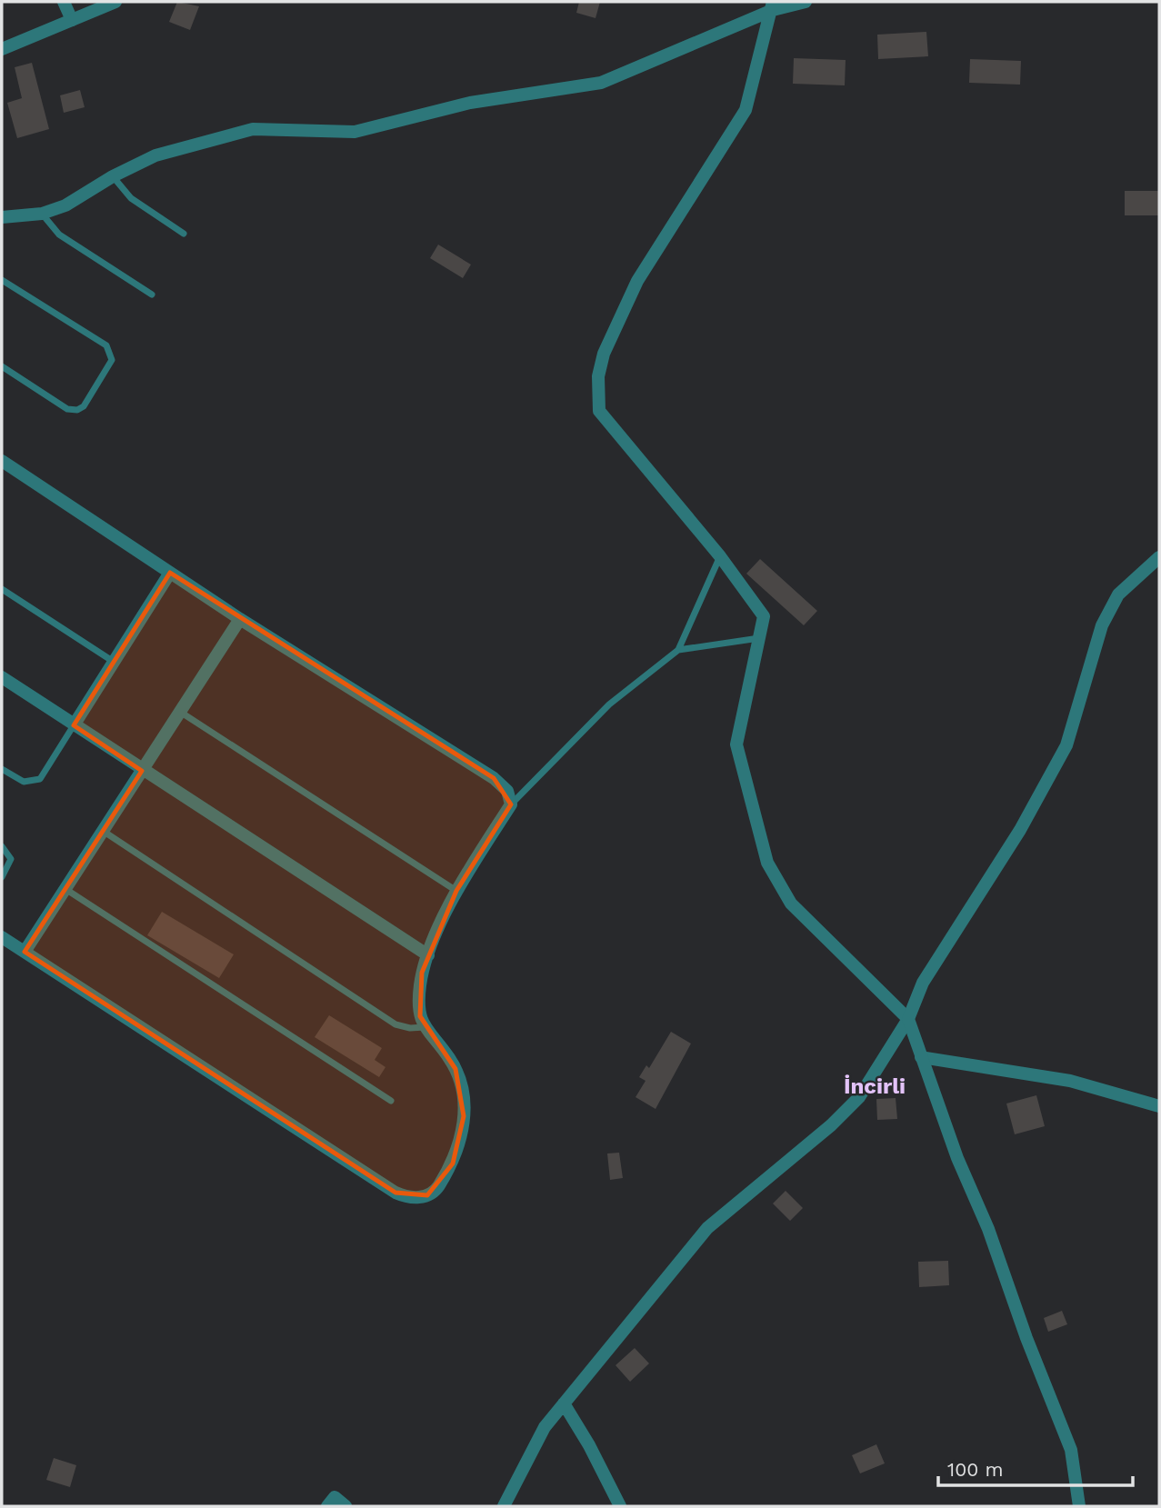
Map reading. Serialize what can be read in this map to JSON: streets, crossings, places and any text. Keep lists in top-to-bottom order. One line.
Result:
{"districts":["İncirli"],"scale_bar":"100 m"}
